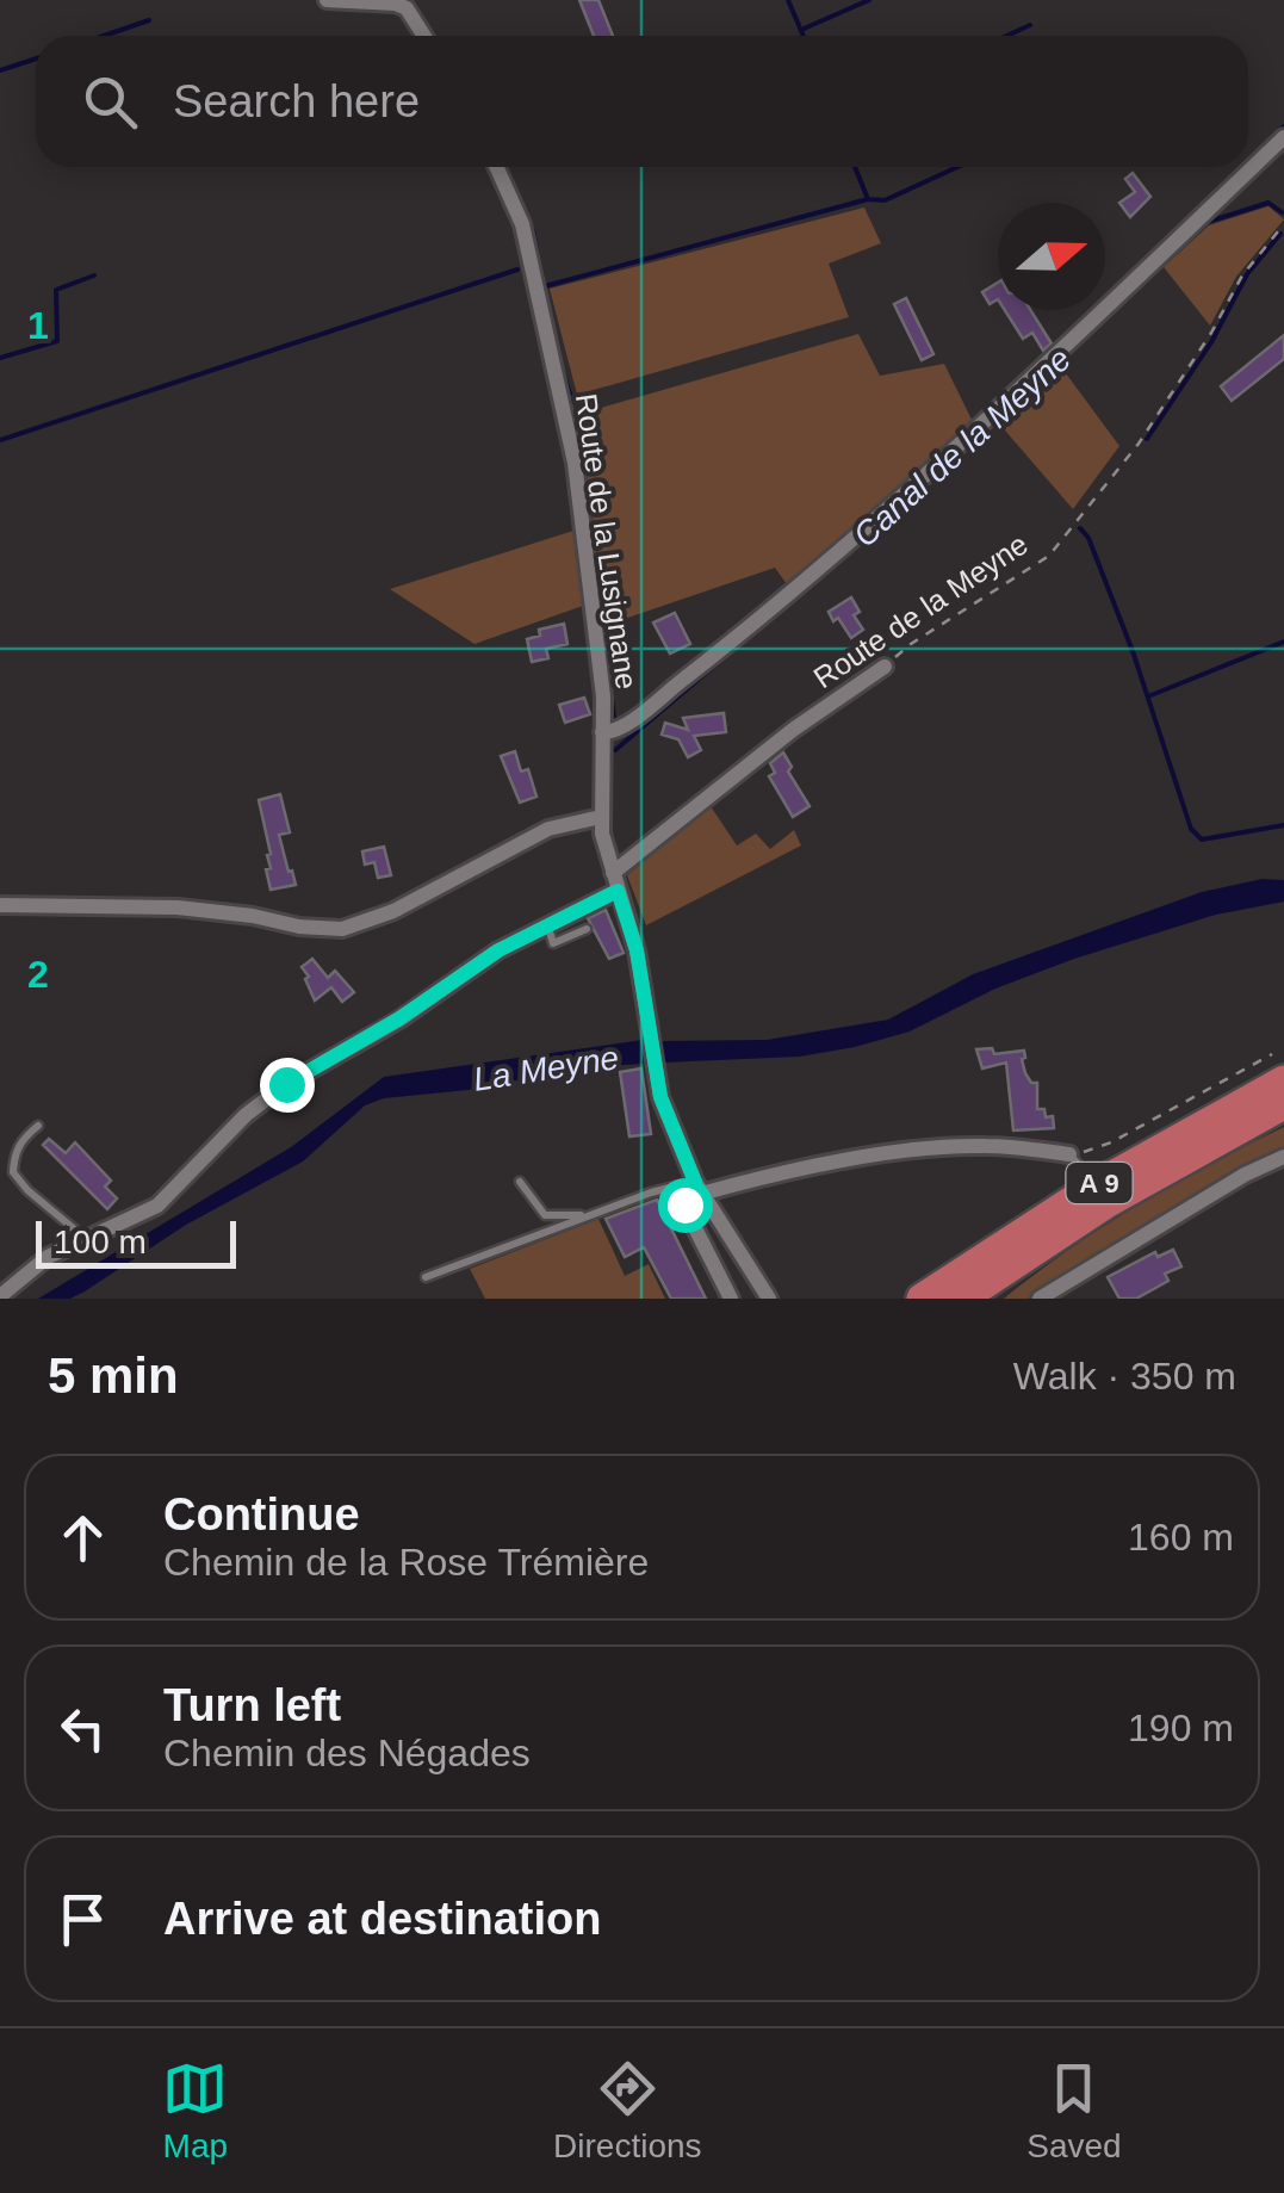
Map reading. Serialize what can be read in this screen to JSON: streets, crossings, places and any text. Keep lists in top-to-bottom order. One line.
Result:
{"streets":{"highway":["A 9"],"street":["Route de la Lusignane","Route de la Meyne"]},"crossings":[["Route de la Lusignane","Route de la Meyne"]],"water":["Canal de la Meyne","La Meyne"],"scale_bar":"100 m","north":"right","page":{"search":"Search here","scale":"100 m","heading":["5 min","Walk · 350 m"],"list":[["Continue","Chemin de la Rose Trémière","160 m"],["Turn left","Chemin des Négades","190 m"],"Arrive at destination"],"nav":["Map","Directions","Saved"]},"grid":{"rows":["1","2"]}}
